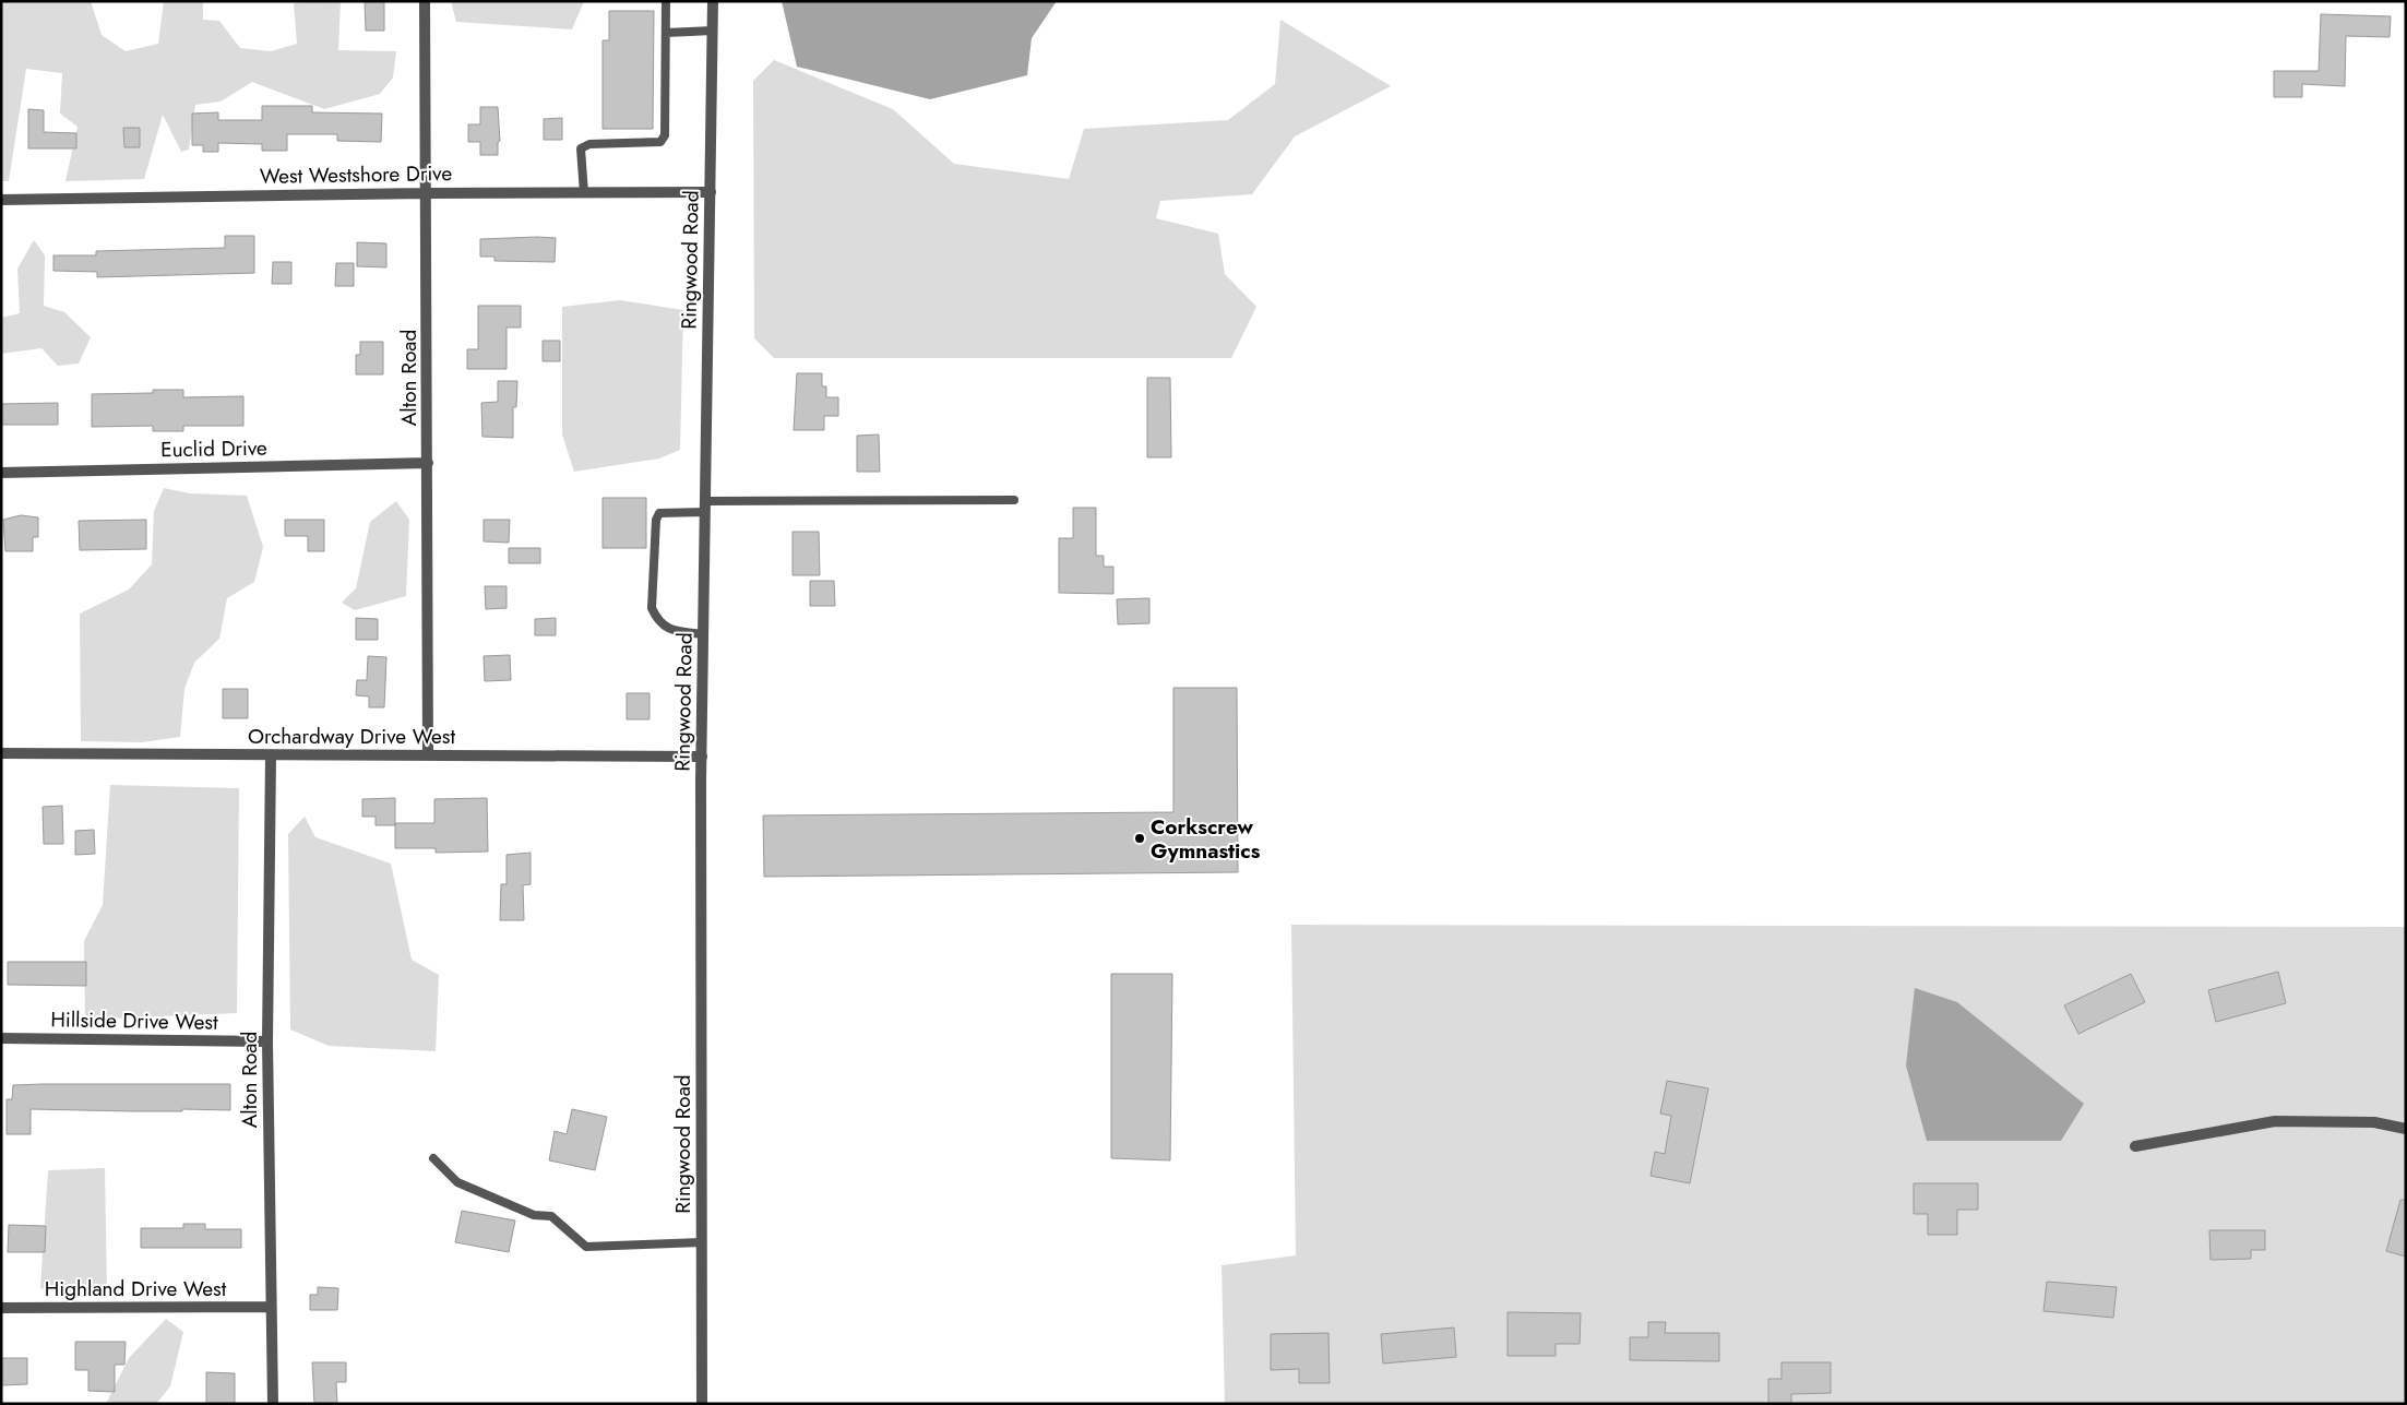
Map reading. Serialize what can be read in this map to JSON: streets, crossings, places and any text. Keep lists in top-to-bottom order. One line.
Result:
{"streets":{"street":["West Westshore Drive","Ringwood Road","Alton Road","Euclid Drive","Orchardway Drive West","Hillside Drive West","Highland Drive West"]},"crossings":[["West Westshore Drive","Ringwood Road"],["West Westshore Drive","Alton Road"],["Ringwood Road","Orchardway Drive West"],["Alton Road","Euclid Drive"],["Alton Road","Orchardway Drive West"],["Alton Road","Hillside Drive West"],["Alton Road","Highland Drive West"]],"places":["Corkscrew Gymnastics"]}
